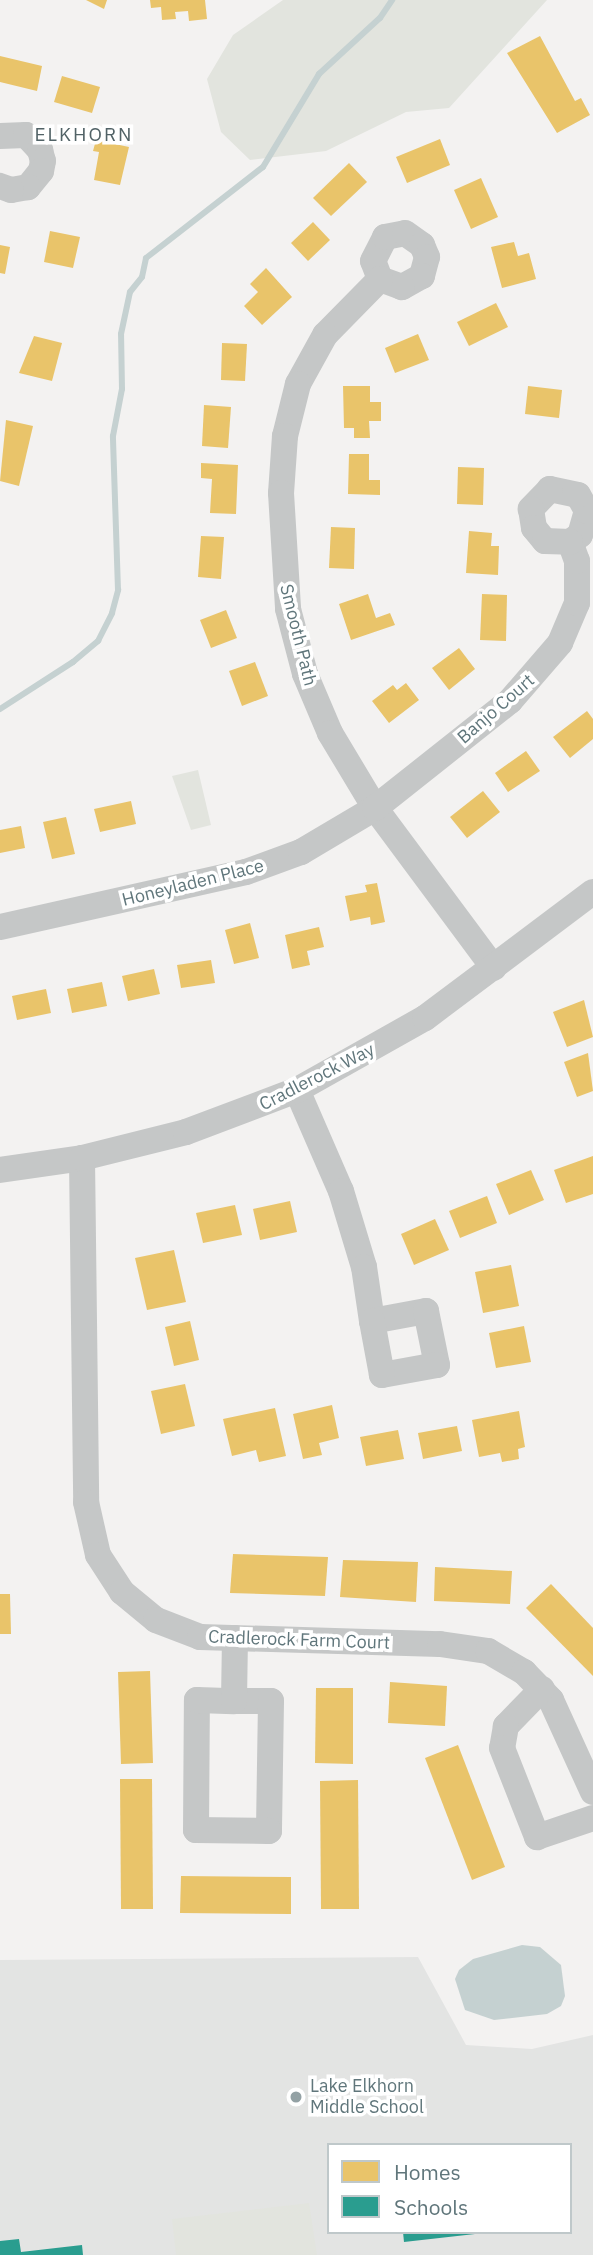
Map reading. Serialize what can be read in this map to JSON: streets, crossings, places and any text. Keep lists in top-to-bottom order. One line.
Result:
{"streets":{"street":["Smooth Path","Banjo Court","Honeyladen Place","Cradlerock Way","Cradlerock Farm Court"]},"crossings":[["Smooth Path","Banjo Court"],["Smooth Path","Honeyladen Place"],["Smooth Path","Cradlerock Way"],["Banjo Court","Honeyladen Place"],["Cradlerock Way","Cradlerock Farm Court"]],"districts":["ELKHORN"],"places":["Lake Elkhorn Middle School"],"legend":["Homes","Schools"]}
